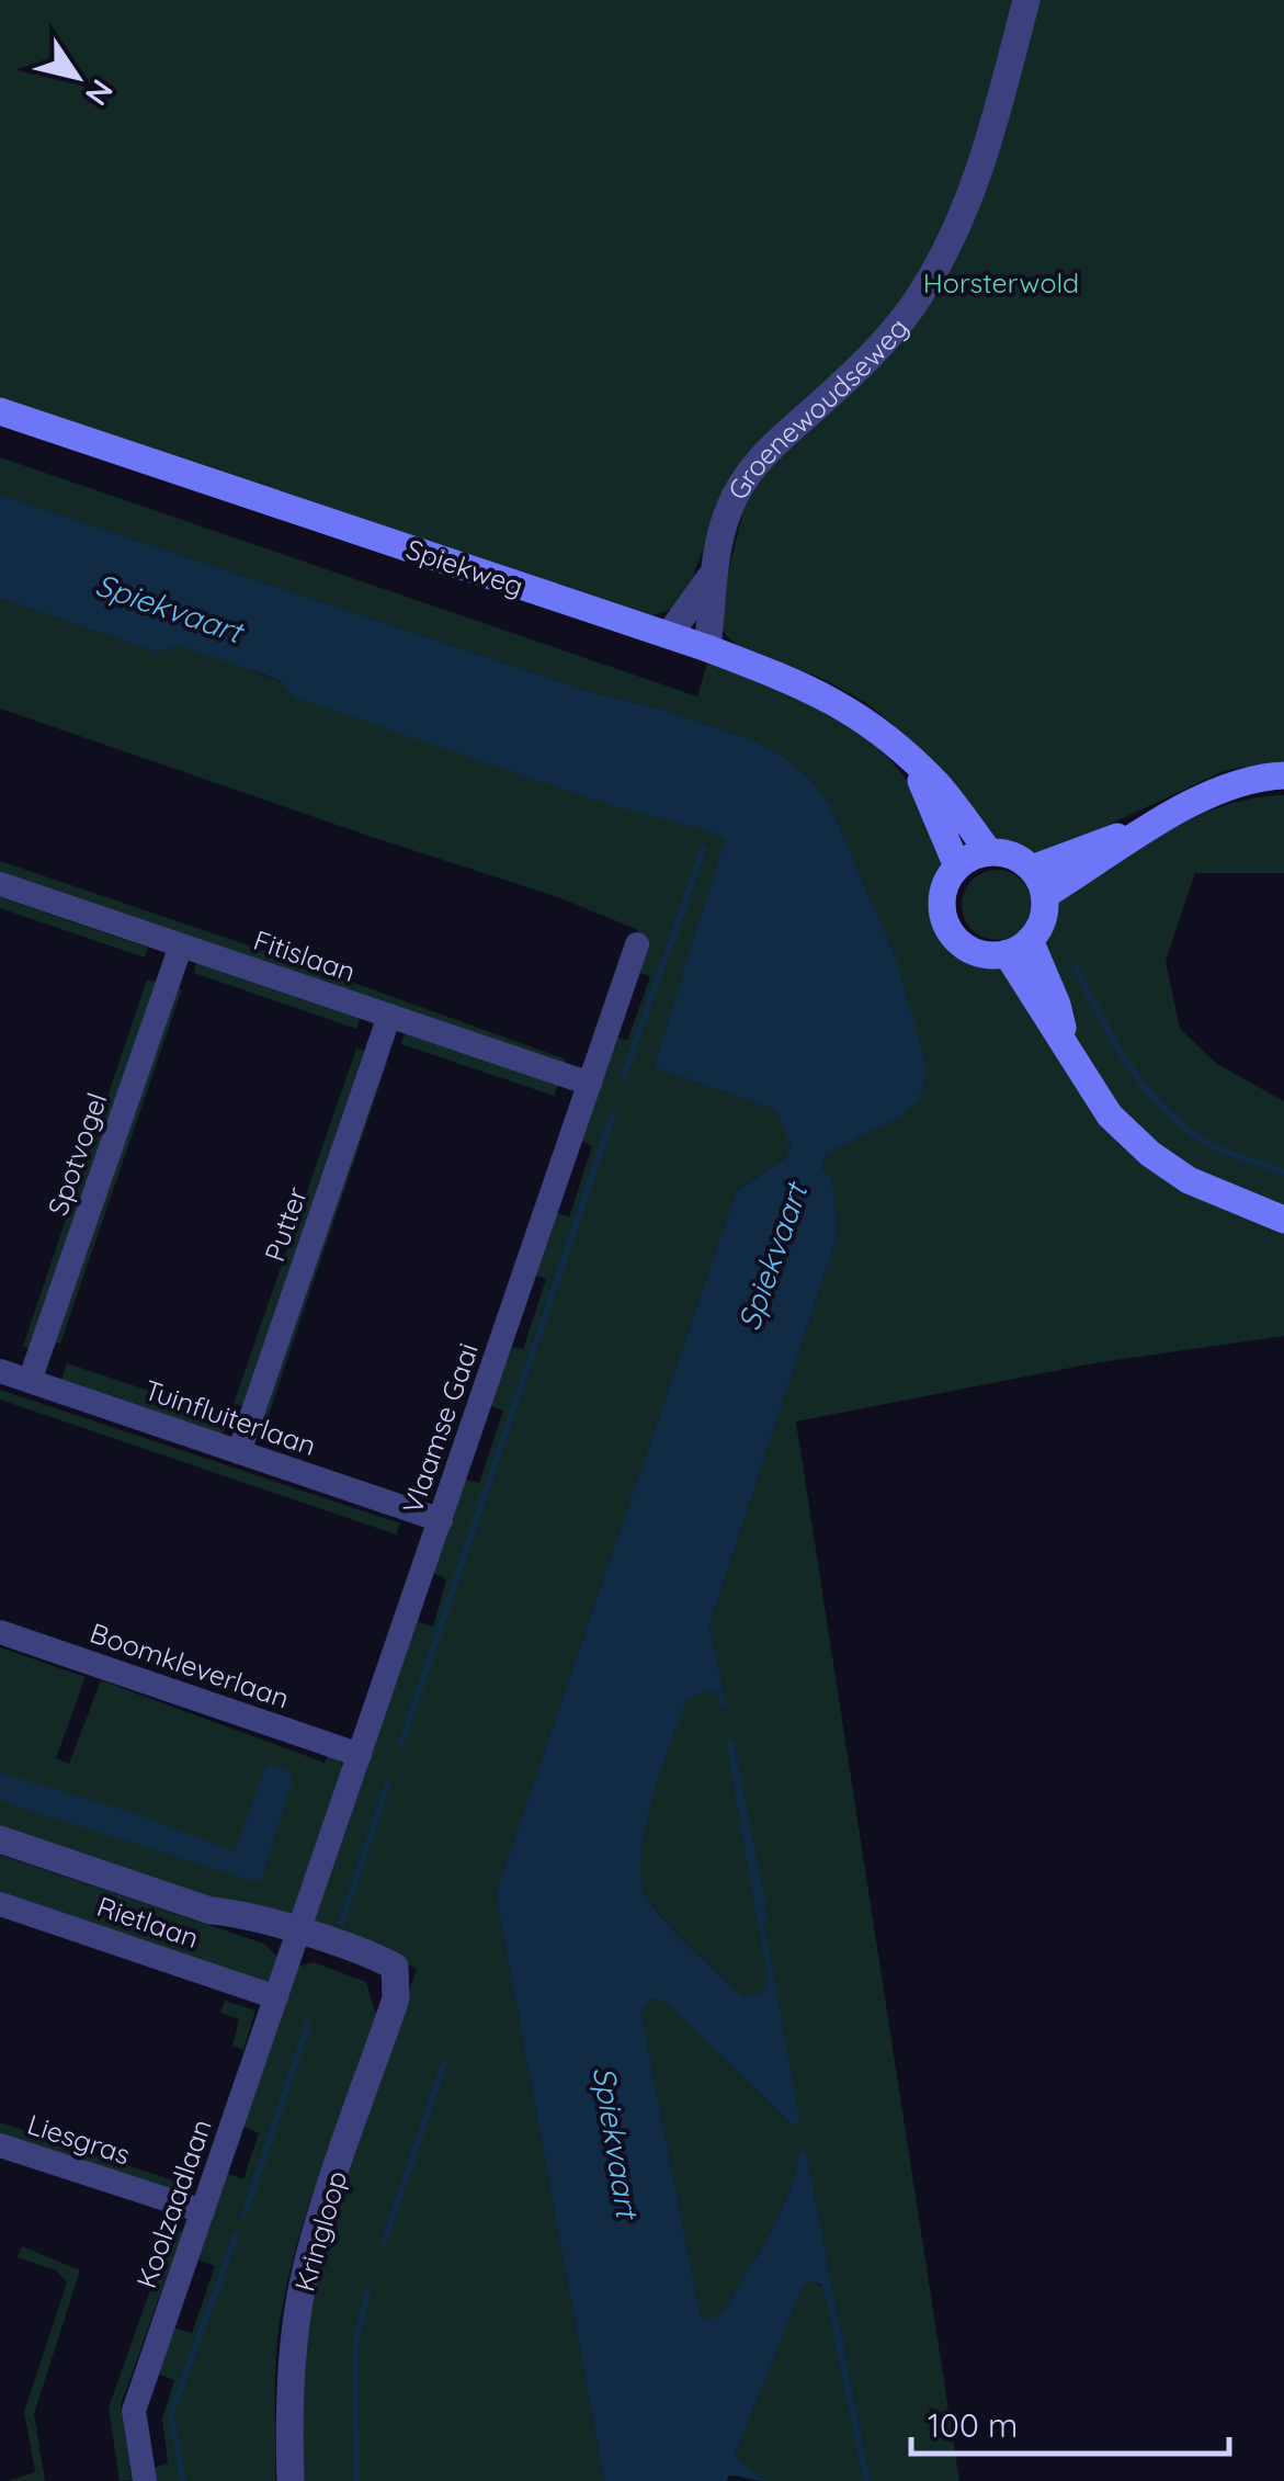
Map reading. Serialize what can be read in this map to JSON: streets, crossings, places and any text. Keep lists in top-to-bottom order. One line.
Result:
{"streets":{"main road":["Spiekweg"],"street":["Groenewoudseweg","Fitislaan","Spotvogel","Putter","Tuinfluiterlaan","Vlaamse Gaai","Boomkleverlaan","Rietlaan","Liesgras","Koolzaadlaan","Kringloop"]},"crossings":[["Groenewoudseweg","Spiekweg"],["Fitislaan","Spotvogel"],["Fitislaan","Putter"],["Fitislaan","Vlaamse Gaai"],["Spotvogel","Tuinfluiterlaan"],["Putter","Tuinfluiterlaan"],["Tuinfluiterlaan","Vlaamse Gaai"],["Vlaamse Gaai","Boomkleverlaan"],["Vlaamse Gaai","Koolzaadlaan"],["Vlaamse Gaai","Kringloop"],["Rietlaan","Koolzaadlaan"],["Liesgras","Koolzaadlaan"],["Koolzaadlaan","Kringloop"]],"water":["Spiekvaart"],"parks":["Horsterwold"],"scale_bar":"100 m","north":"bottom right"}
